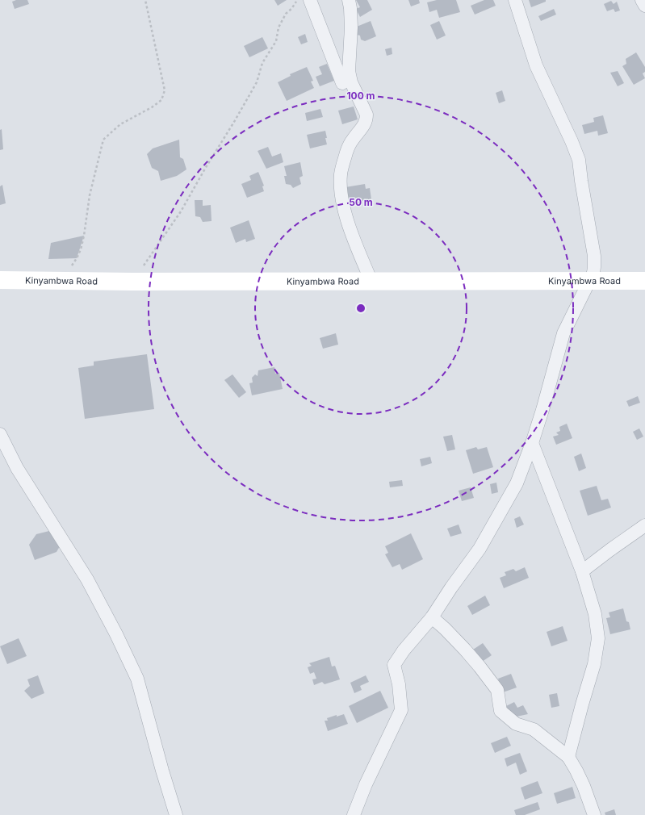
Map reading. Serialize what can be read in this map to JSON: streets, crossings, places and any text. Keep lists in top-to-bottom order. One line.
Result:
{"streets":{"street":["Kinyambwa Road"]},"rings":["100 m","50 m"]}
